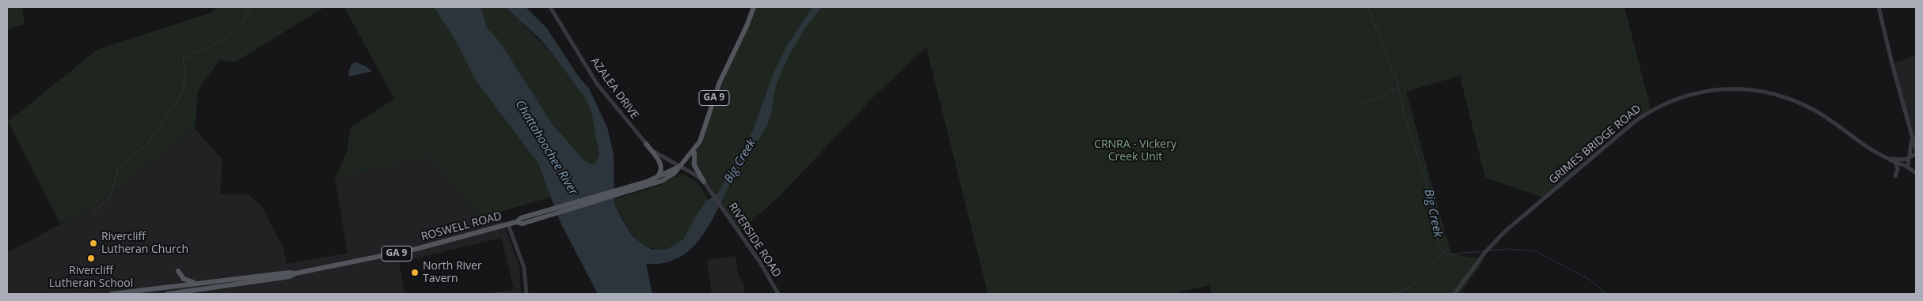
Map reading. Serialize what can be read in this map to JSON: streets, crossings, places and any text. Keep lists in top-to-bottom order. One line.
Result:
{"streets":{"main road":["GA 9","ROSWELL ROAD"],"street":["AZALEA DRIVE","GRIMES BRIDGE ROAD","RIVERSIDE ROAD"]},"crossings":[["AZALEA DRIVE","GA 9"],["AZALEA DRIVE","RIVERSIDE ROAD"],["GA 9","ROSWELL ROAD"],["GA 9","RIVERSIDE ROAD"]],"water":["Chattahoochee River","Big Creek"],"parks":["CRNRA - Vickery Creek Unit"],"places":["Rivercliff Lutheran Church","Rivercliff Lutheran School","North River Tavern"]}
